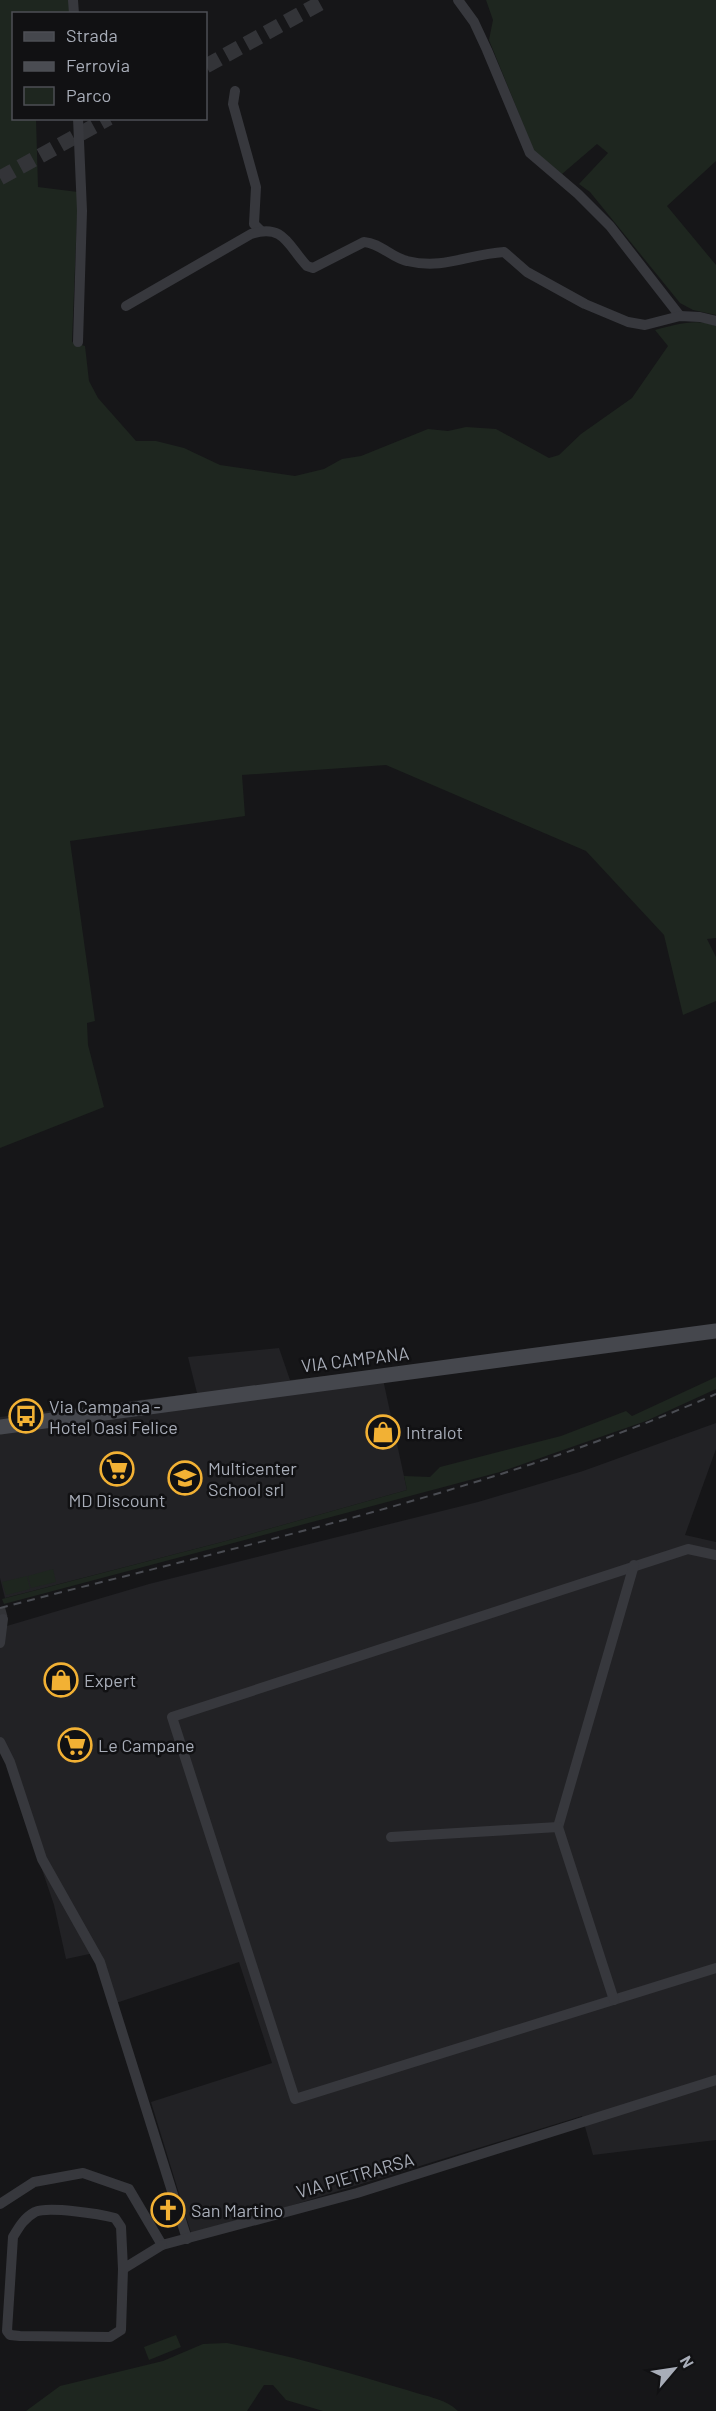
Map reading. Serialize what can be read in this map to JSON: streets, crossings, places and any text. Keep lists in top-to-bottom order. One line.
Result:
{"streets":{"street":["VIA CAMPANA","VIA PIETRARSA"]},"places":{"bus stop":["Via Campana - Hotel Oasi Felice"],"shop":["Intralot","Expert"],"supermarket":["MD Discount","Le Campane"],"school or university":["Multicenter School srl"],"church":["San Martino"]},"legend":["Strada","Ferrovia","Parco"],"north":"top right"}
